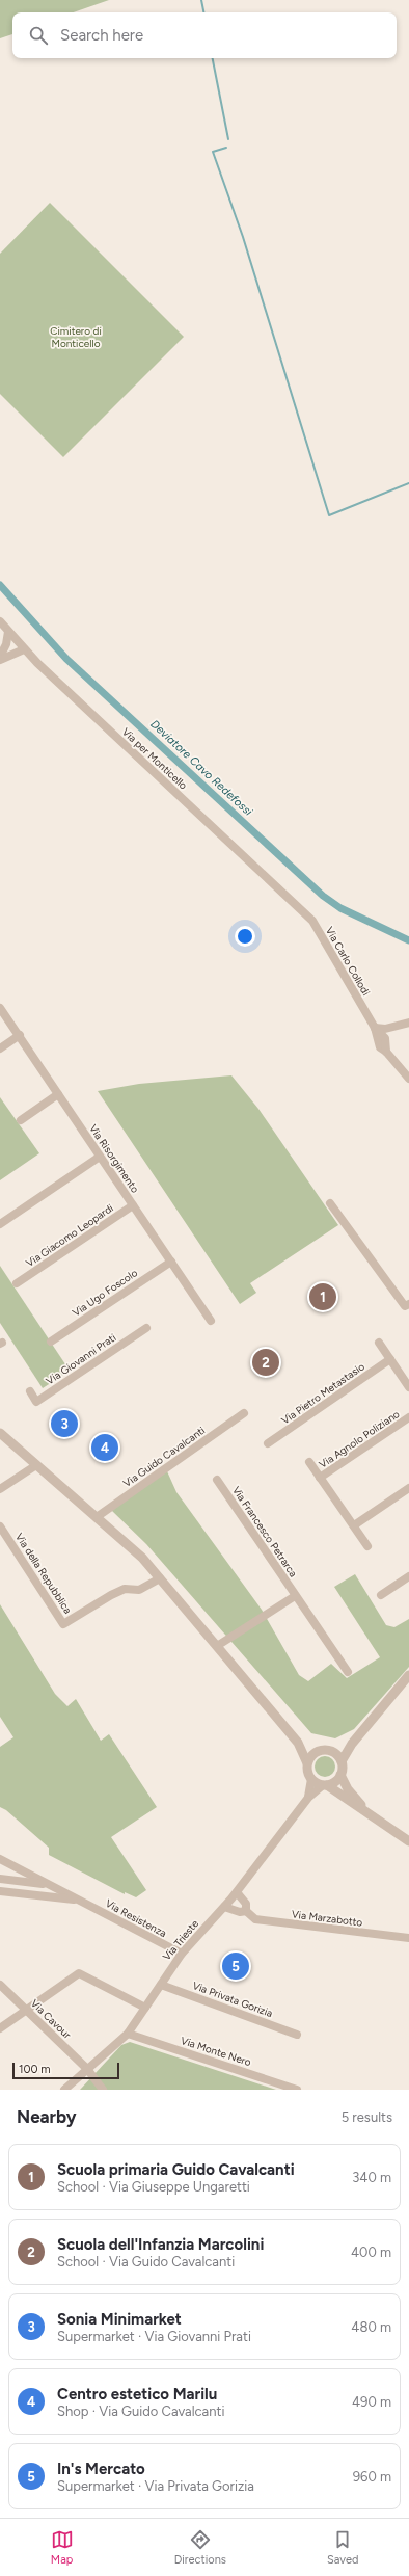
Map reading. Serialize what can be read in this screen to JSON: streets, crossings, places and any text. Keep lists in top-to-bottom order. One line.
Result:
{"streets":{"street":["Via per Monticello","Via Carlo Collodi","Via Risorgimento","Via Giacomo Leopardi","Via Ugo Foscolo","Via Giovanni Prati","Via Pietro Metastasio","Via Agnolo Poliziano","Via Guido Cavalcanti","Via Francesco Petrarca","Via della Repubblica","Via Resistenza","Via Marzabotto","Via Trieste","Via Privata Gorizia","Via Cavour","Via Monte Nero"]},"crossings":[["Via per Monticello","Via Carlo Collodi"],["Via Risorgimento","Via Giacomo Leopardi"],["Via Risorgimento","Via Ugo Foscolo"],["Via Resistenza","Via Trieste"],["Via Marzabotto","Via Trieste"],["Via Trieste","Via Privata Gorizia"],["Via Trieste","Via Cavour"],["Via Trieste","Via Monte Nero"]],"water":["Deviatore Cavo Redefossi"],"parks":["Cimitero di Monticello"],"scale_bar":"100 m","page":{"search":"Search here","pins":["1","2","3","4","5"],"scale":"100 m","heading":["Nearby","5 results"],"list":[{"mark":"1","name":"Scuola primaria Guido Cavalcanti","note":"School · Via Giuseppe Ungaretti","value":"340 m"},{"mark":"2","name":"Scuola dell'Infanzia Marcolini","note":"School · Via Guido Cavalcanti","value":"400 m"},{"mark":"3","name":"Sonia Minimarket","note":"Supermarket · Via Giovanni Prati","value":"480 m"},{"mark":"4","name":"Centro estetico Marilu","note":"Shop · Via Guido Cavalcanti","value":"490 m"},{"mark":"5","name":"In's Mercato","note":"Supermarket · Via Privata Gorizia","value":"960 m"}],"nav":["Map","Directions","Saved"]}}
